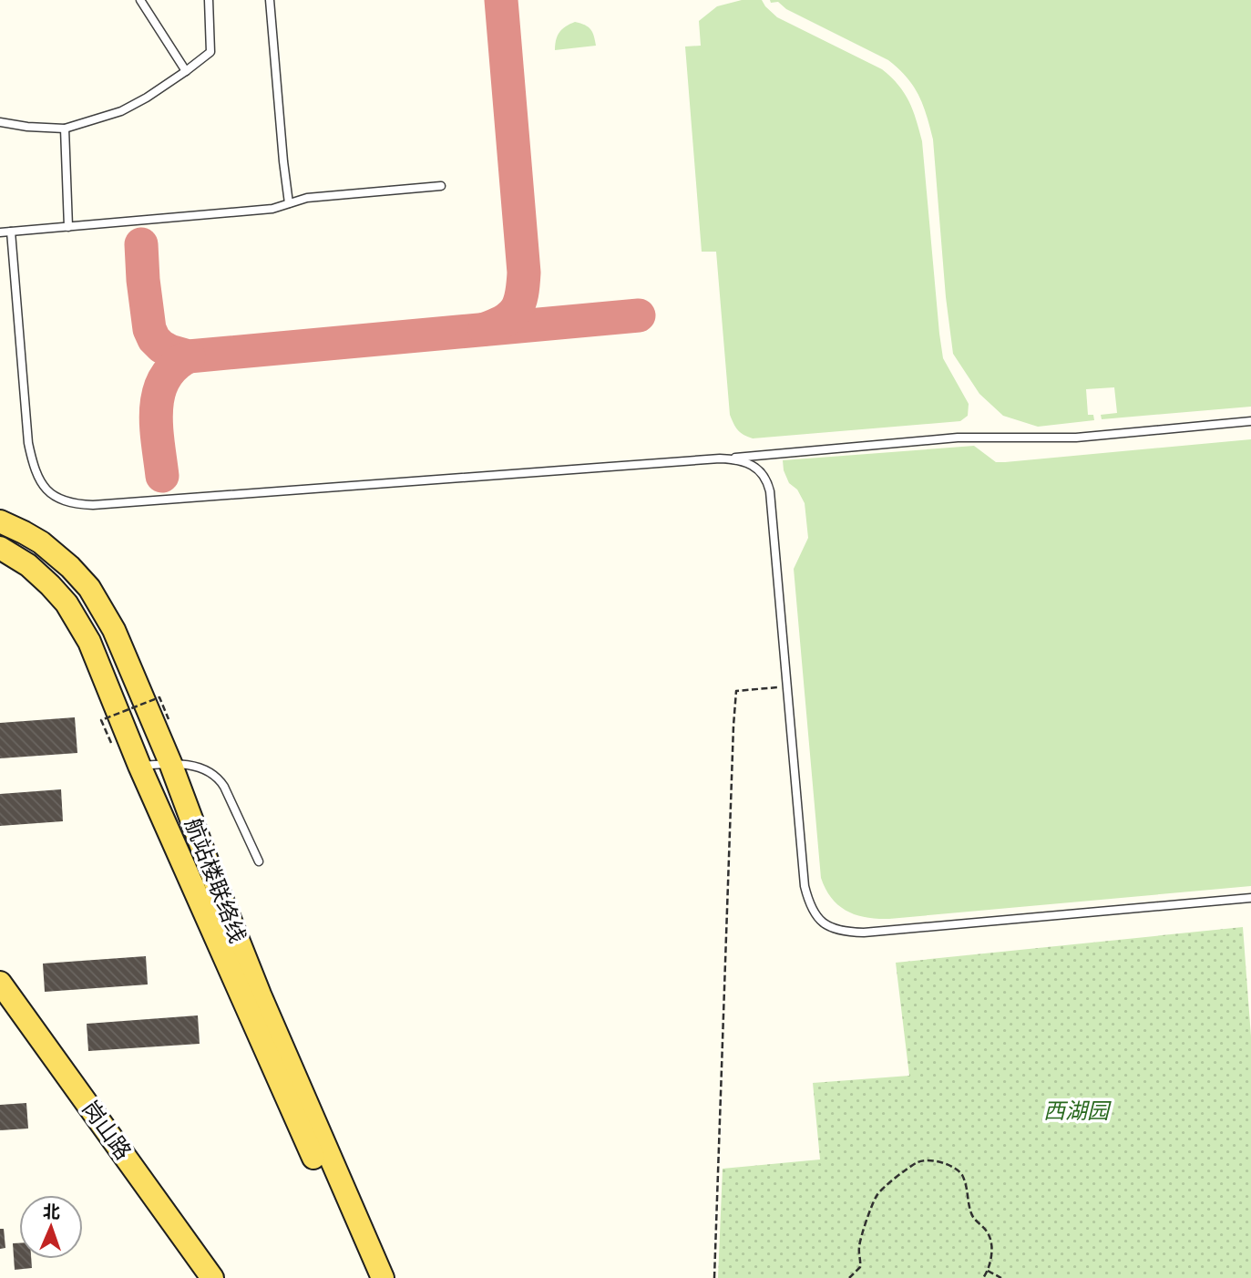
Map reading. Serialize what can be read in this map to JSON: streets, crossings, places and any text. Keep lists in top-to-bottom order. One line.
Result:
{"streets":{"main road":["航站楼联络线","岗山路"]},"parks":["西湖园"],"north":"top"}
